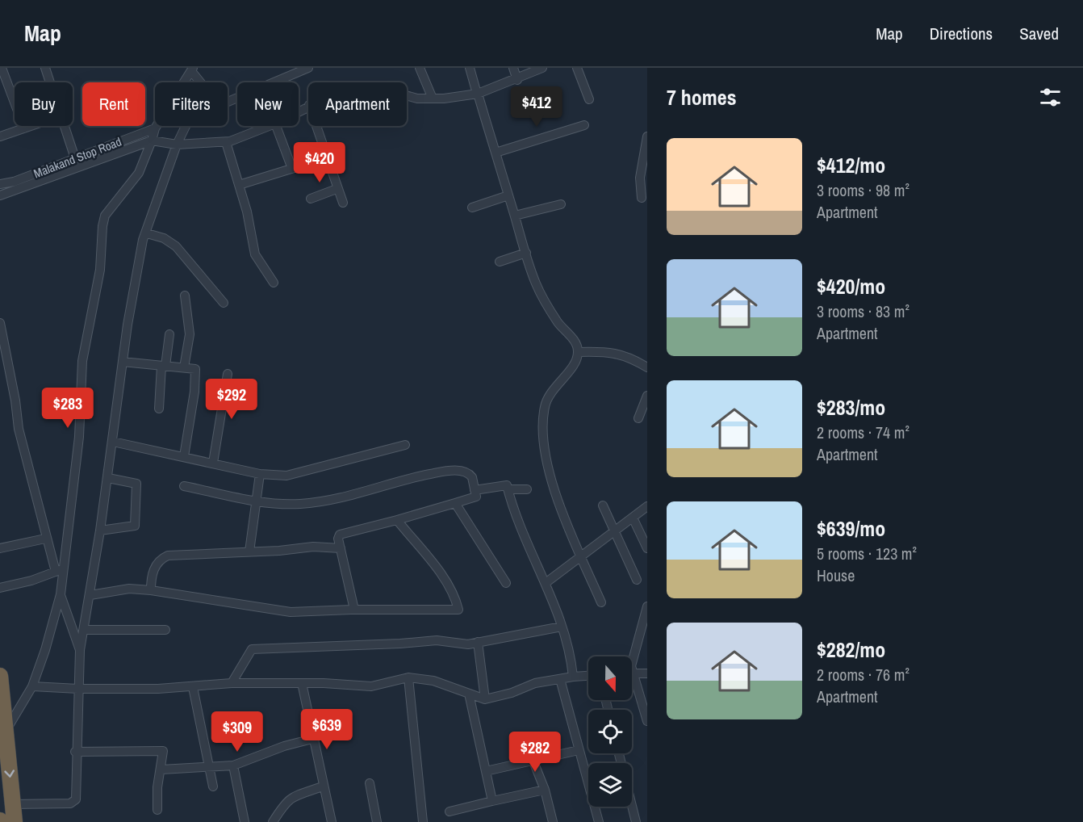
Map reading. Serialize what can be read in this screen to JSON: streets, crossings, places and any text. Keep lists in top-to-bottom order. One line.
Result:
{"streets":{"street":["Malakand Stop Road"]},"north":"bottom","page":{"header":"Map","nav":["Map","Directions","Saved"],"heading":"7 homes","chip":["Buy","Rent","Filters","New","Apartment"],"price":["$412","$420","$292","$283","$639","$309","$282"],"list":[{"name":"$412/mo","note":"3 rooms · 98 m² · Apartment"},{"name":"$420/mo","note":"3 rooms · 83 m² · Apartment"},{"name":"$283/mo","note":"2 rooms · 74 m² · Apartment"},{"name":"$639/mo","note":"5 rooms · 123 m² · House"},{"name":"$282/mo","note":"2 rooms · 76 m² · Apartment"}]}}
